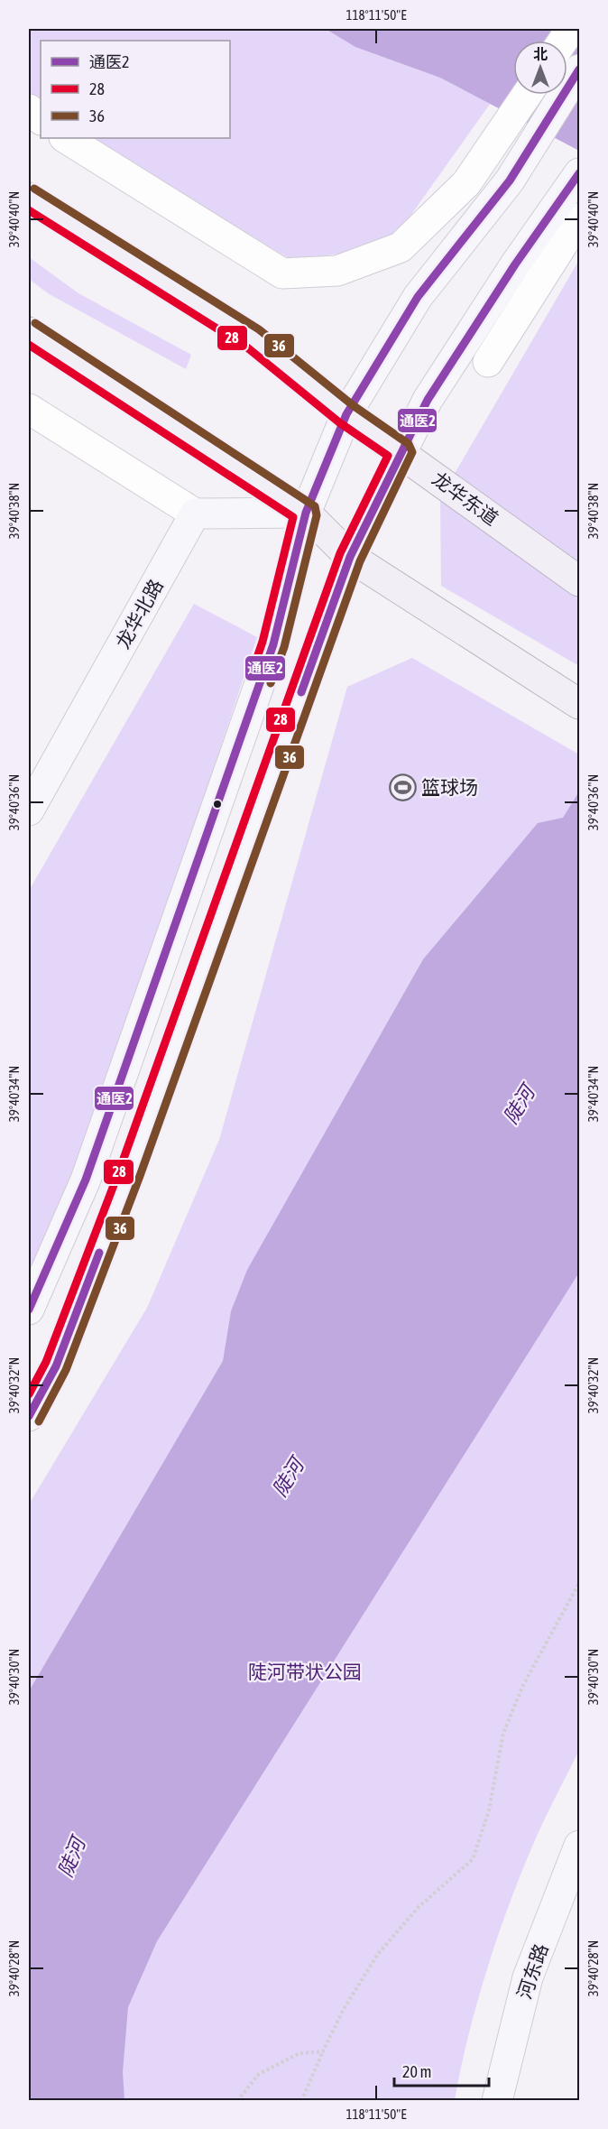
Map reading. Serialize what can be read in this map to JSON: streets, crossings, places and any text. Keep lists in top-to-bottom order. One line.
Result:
{"streets":{"main road":["龙华东道","龙华北路","河东路"]},"water":["陡河"],"parks":["陡河带状公园"],"places":{"sports":["篮球场"]},"lines":["transit line 通医2","transit line 36","transit line 28"],"legend":["通医2","28","36"],"scale_bar":"20 m","north":"top","coordinates":["118°11'50\"E","39°40'40\"N","39°40'38\"N","39°40'36\"N","39°40'34\"N","39°40'32\"N","39°40'30\"N","39°40'28\"N"]}
